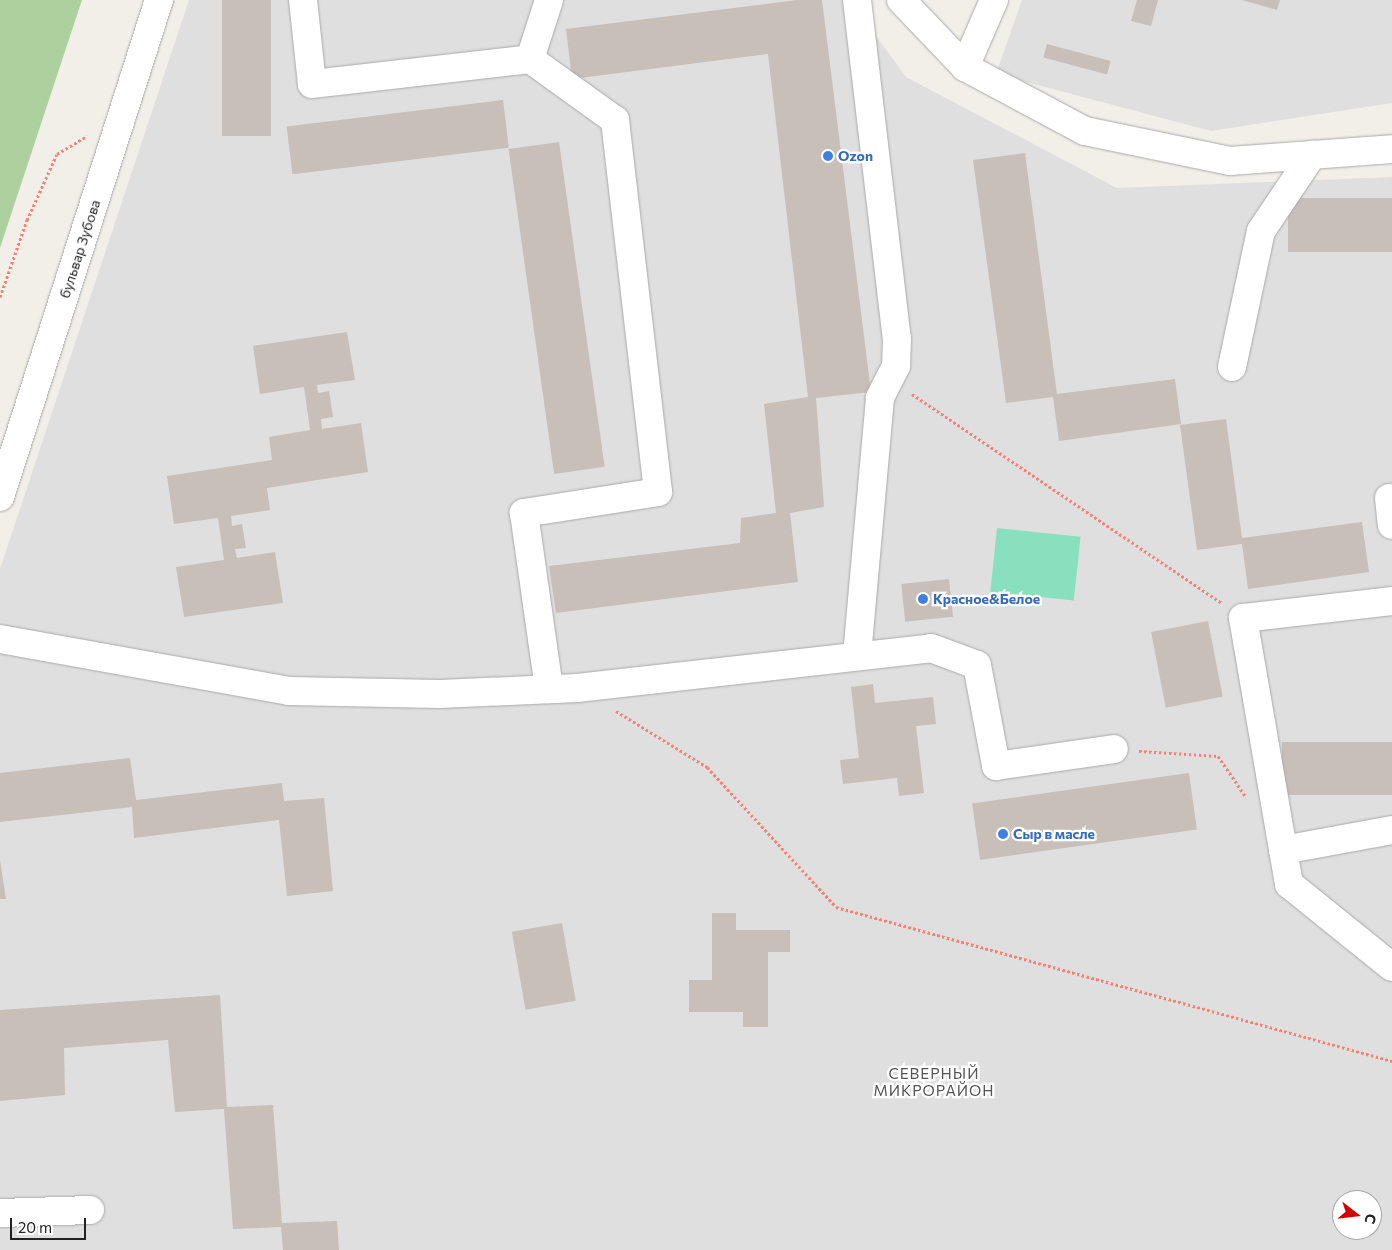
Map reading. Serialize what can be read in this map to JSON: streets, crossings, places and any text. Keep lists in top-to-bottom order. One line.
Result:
{"streets":{"street":["бульвар Зубова"]},"districts":["СЕВЕРНЫЙ МИКРОРАЙОН"],"places":["Ozon","Красное&Белое","Сыр в масле"],"scale_bar":"20 m","north":"right"}
